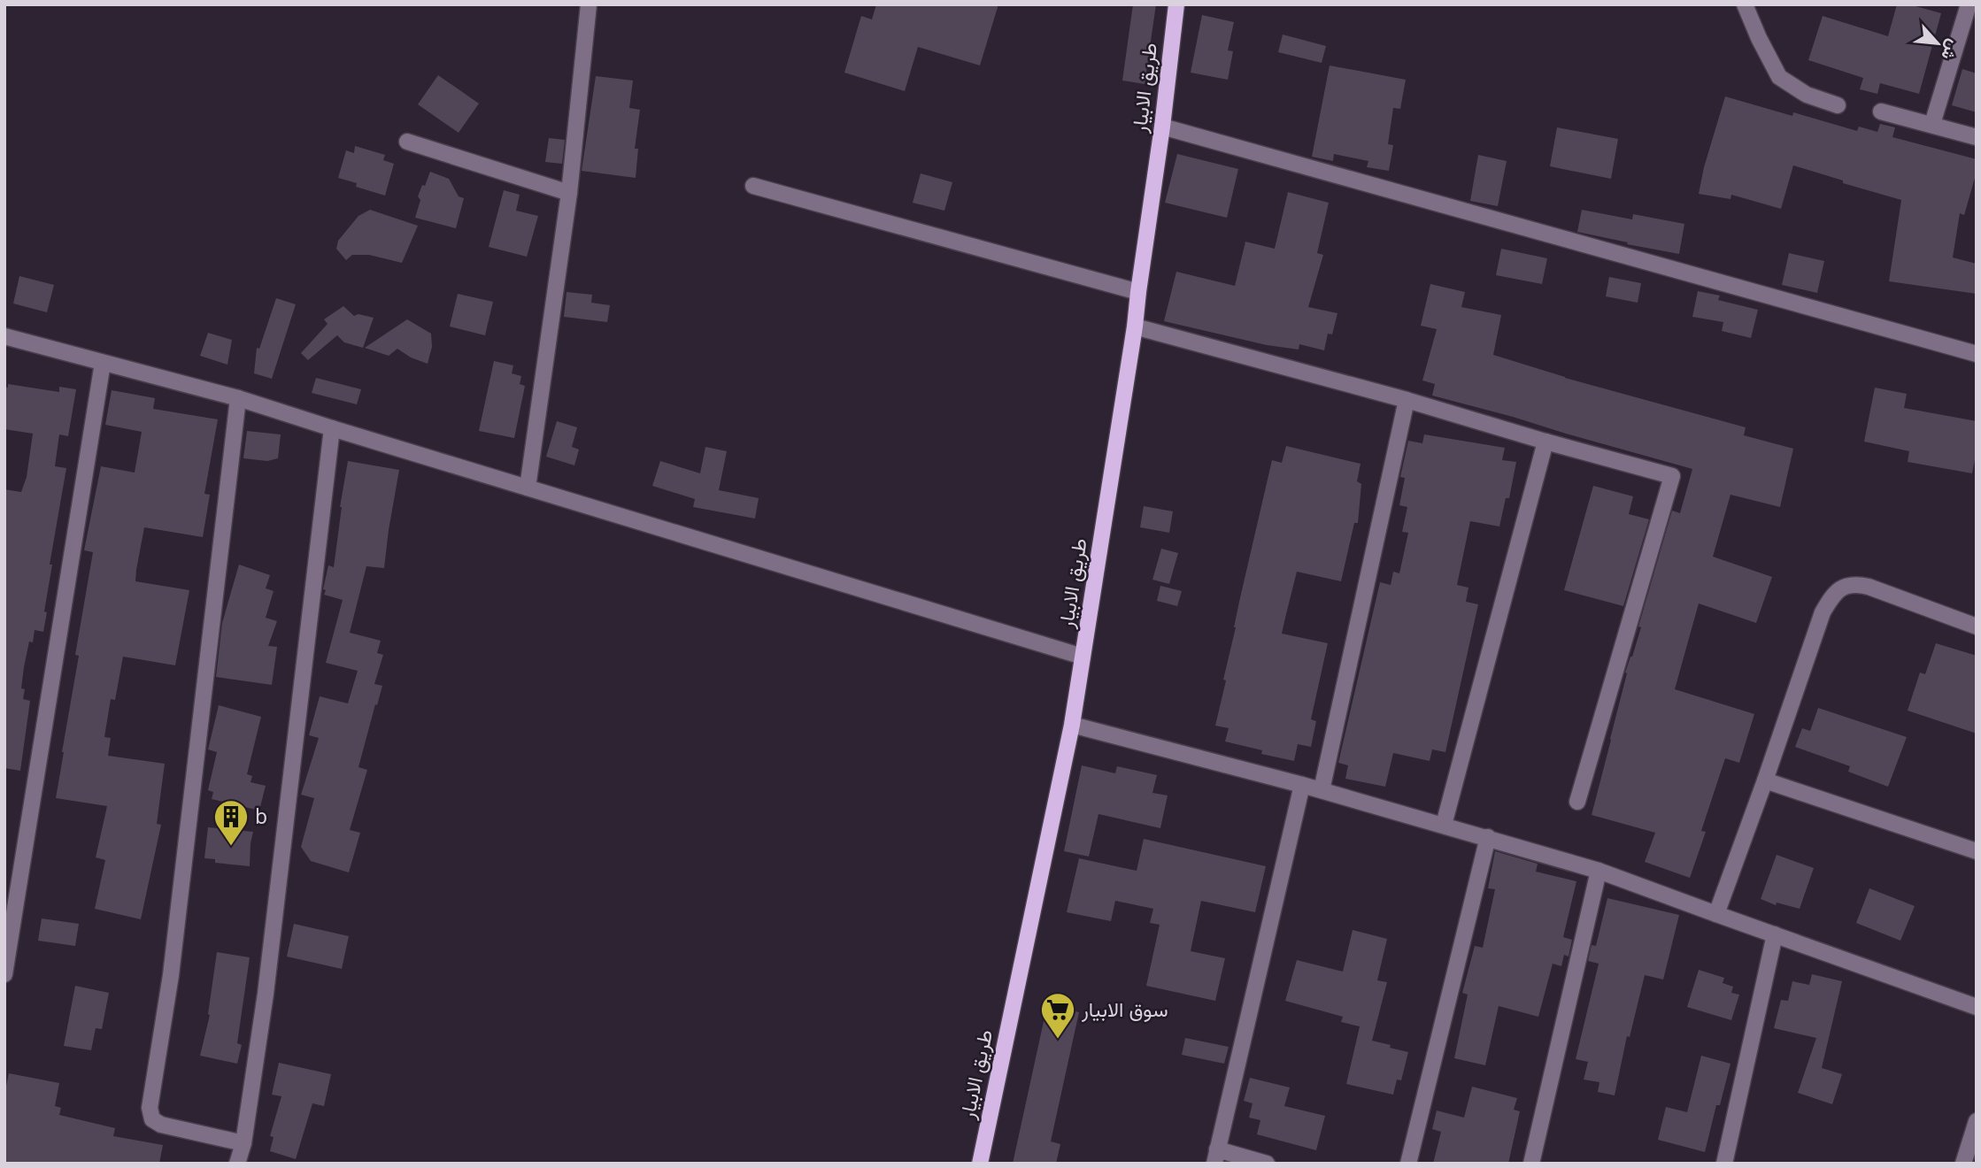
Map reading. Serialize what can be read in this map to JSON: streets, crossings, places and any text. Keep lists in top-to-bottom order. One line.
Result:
{"streets":{"main road":["طريق الابيار"]},"places":{"building":["b"],"supermarket":["سوق الابيار"]},"north":"bottom right"}
